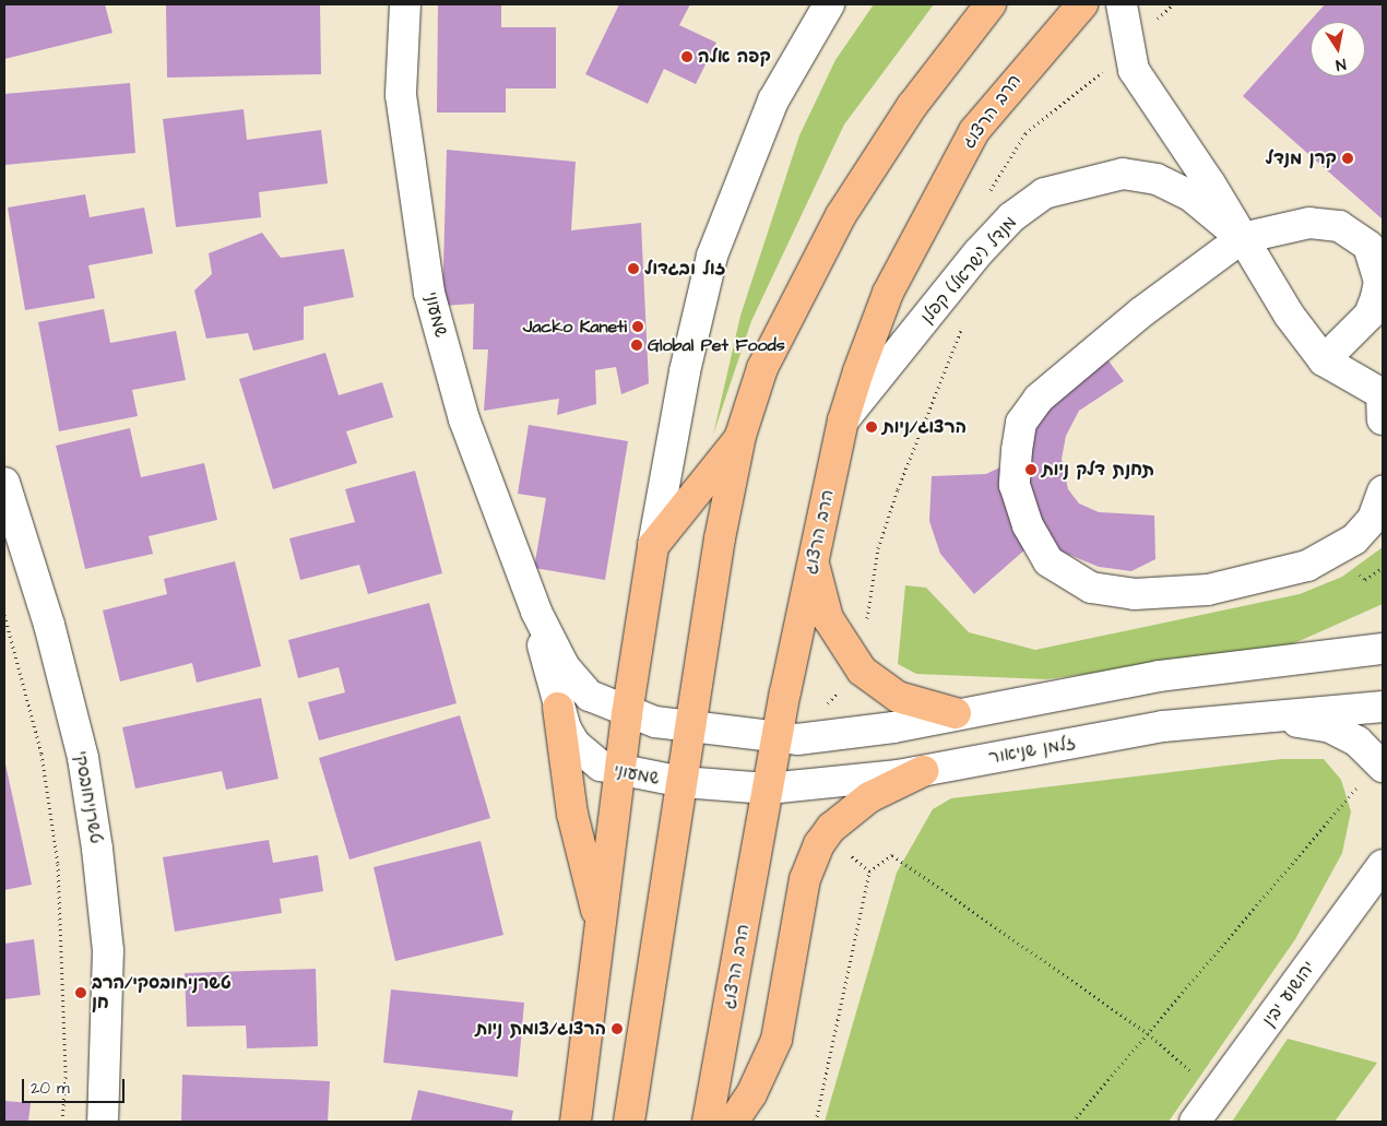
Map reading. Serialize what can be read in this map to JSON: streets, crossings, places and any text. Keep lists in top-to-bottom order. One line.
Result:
{"streets":{"main road":["הרב הרצוג"],"street":["מנדל (ישראל) קפלן","שמעוני","זלמן שניאור","טשרניחובסקי","יהושוע יבין"]},"crossings":[["הרב הרצוג","מנדל (ישראל) קפלן"],["הרב הרצוג","זלמן שניאור"],["שמעוני","זלמן שניאור"]],"places":["קפה אלה","קרן מנדל","זול ובגדול","Jacko Kaneti","Global Pet Foods","הרצוג/ניות","תחנת דלק ניות","טשרניחובסקי/הרב חן","הרצוג/צומת ניות"],"scale_bar":"20 m","north":"bottom"}
